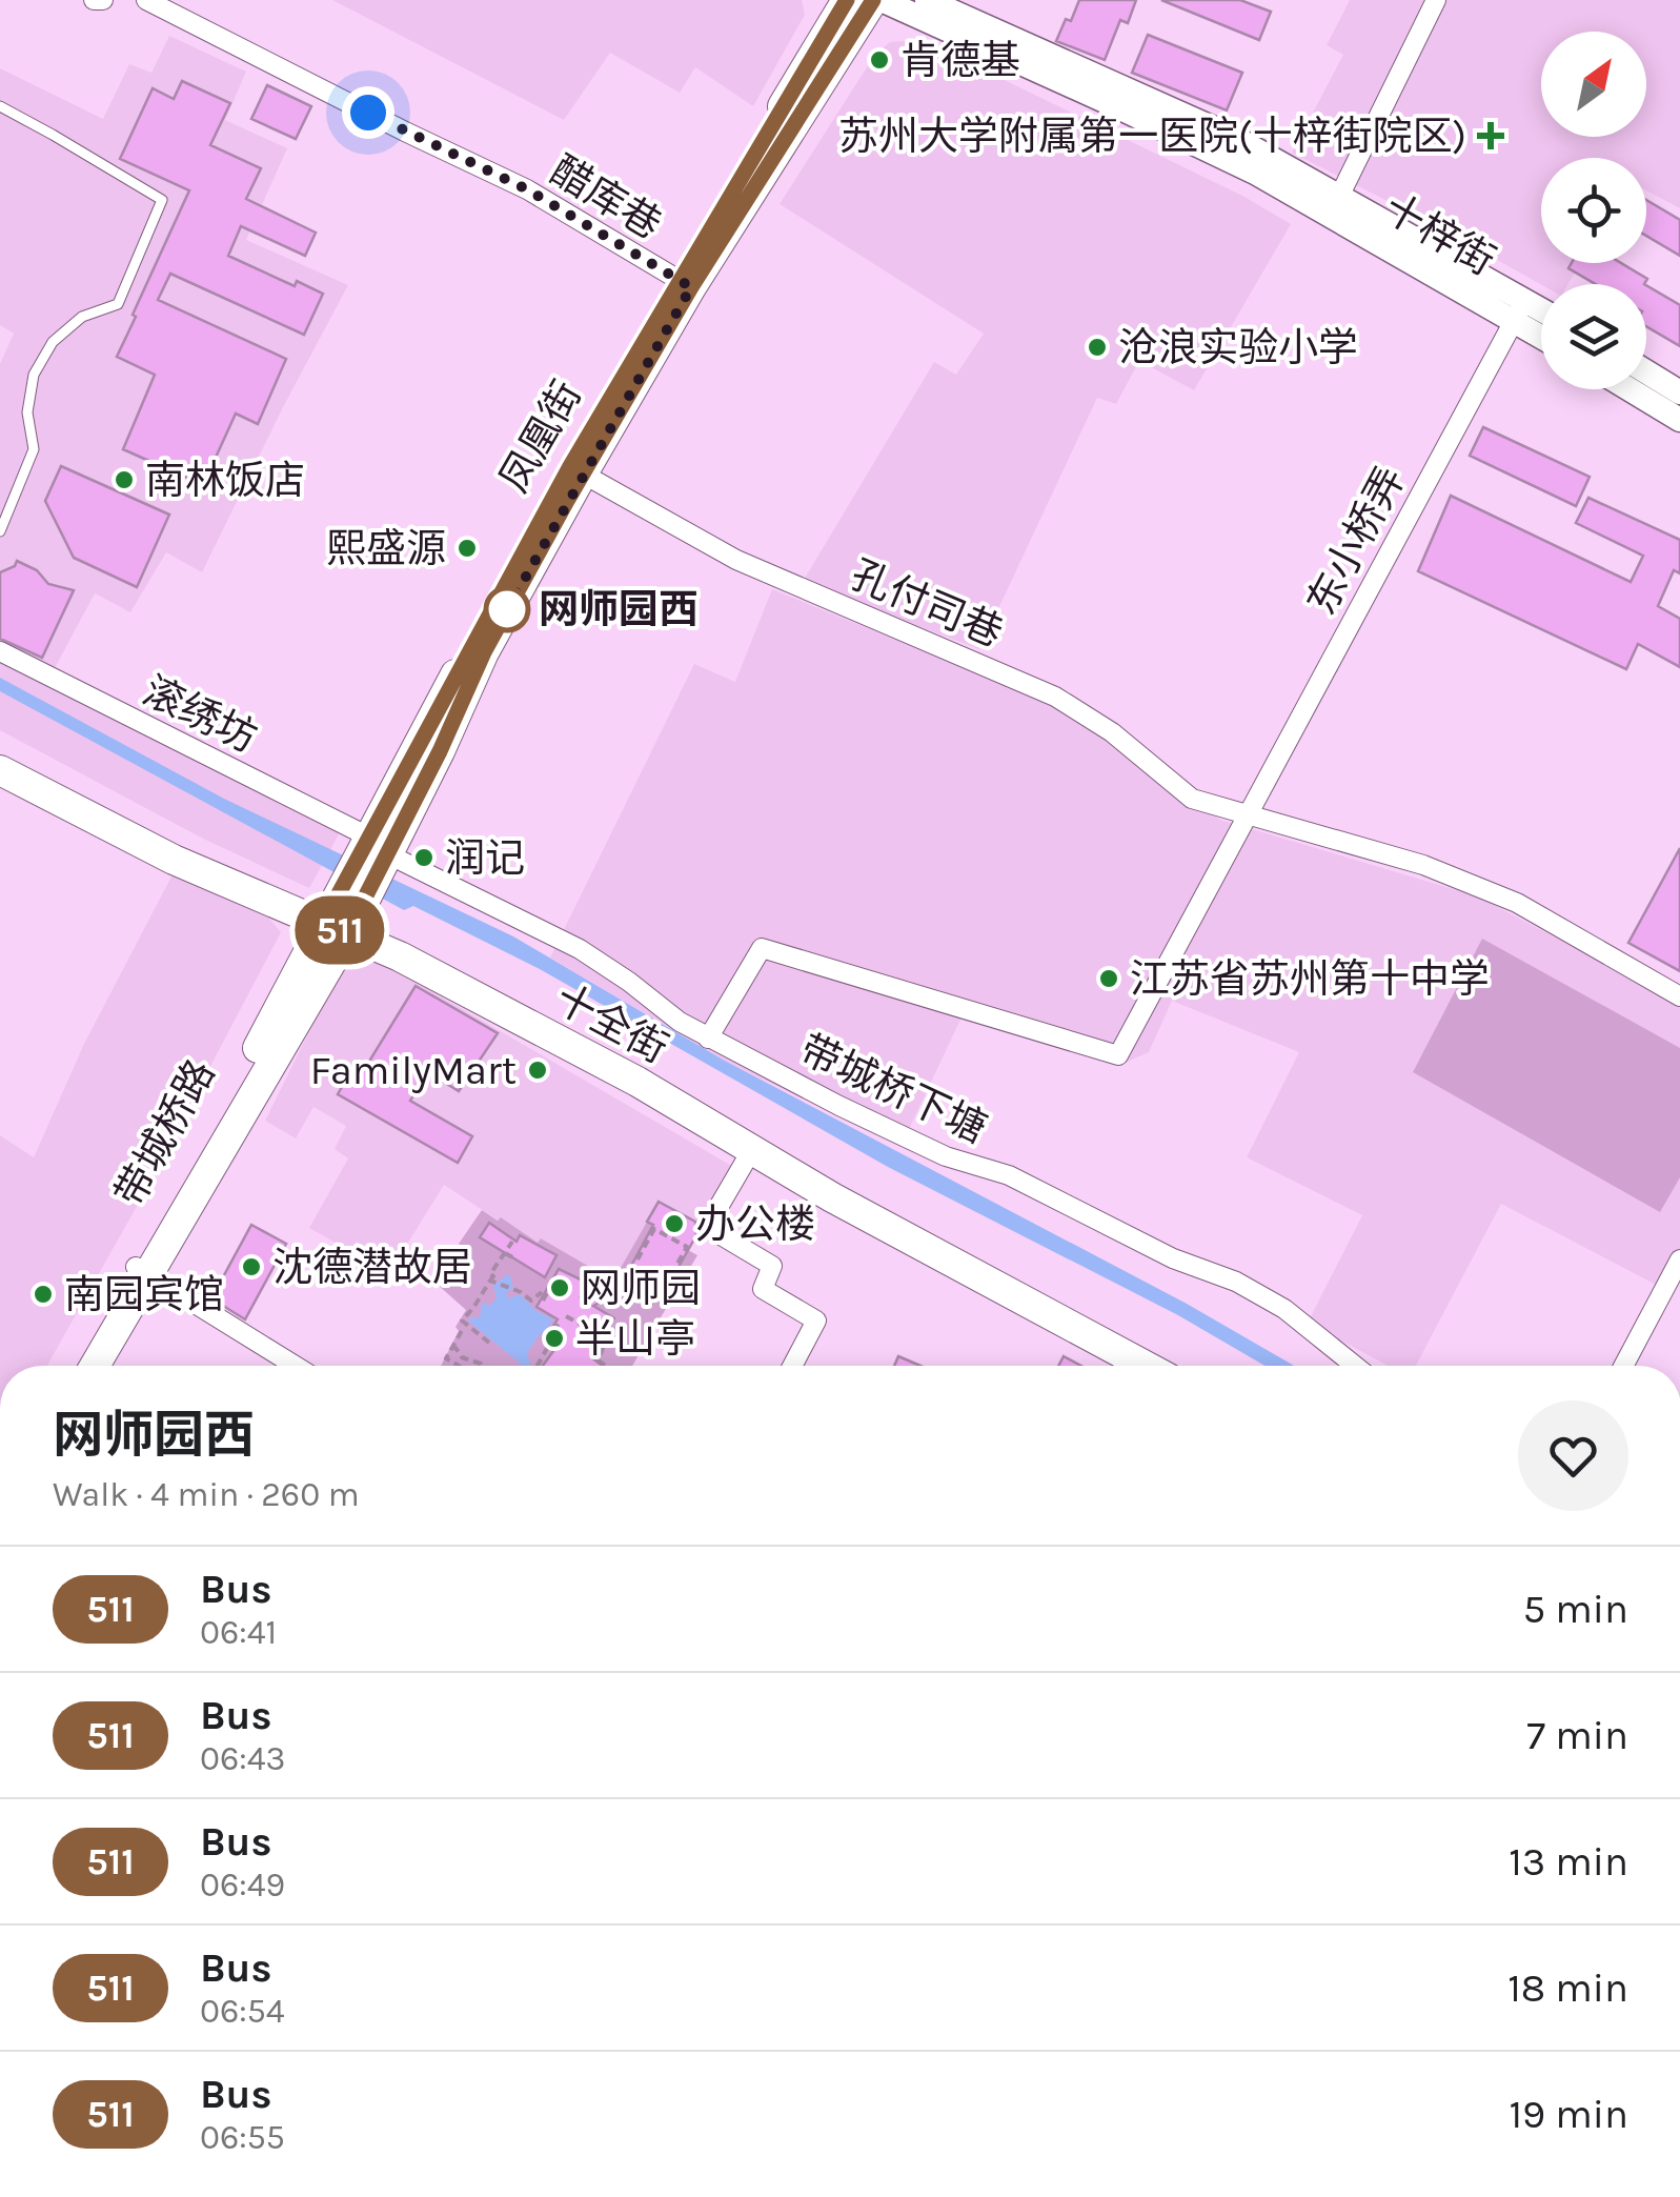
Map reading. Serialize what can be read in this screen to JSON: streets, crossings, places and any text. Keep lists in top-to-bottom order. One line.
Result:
{"streets":{"main road":["凤凰街","十全街","带城桥路"],"street":["醋库巷","十梓街","东小桥弄","孔付司巷","滚绣坊","带城桥下塘"]},"crossings":[["醋库巷","凤凰街"],["十梓街","东小桥弄"],["凤凰街","孔付司巷"],["凤凰街","滚绣坊"],["凤凰街","十全街"],["凤凰街","带城桥下塘"],["凤凰街","带城桥路"],["东小桥弄","孔付司巷"],["东小桥弄","带城桥下塘"],["滚绣坊","带城桥下塘"],["十全街","带城桥路"]],"places":{"other":["肯德基","沧浪实验小学","南林饭店","熙盛源","网师园西","润记","江苏省苏州第十中学","FamilyMart","办公楼","沈德潜故居","网师园","南园宾馆","半山亭"],"health":["苏州大学附属第一医院(十梓街院区)"]},"lines":["bus line 511"],"north":"top right","page":{"on_map":"511","heading":["网师园西","Walk · 4 min · 260 m"],"list":[{"mark":"511","name":"Bus","note":"06:41","value":"5 min"},{"mark":"511","name":"Bus","note":"06:43","value":"7 min"},{"mark":"511","name":"Bus","note":"06:49","value":"13 min"},{"mark":"511","name":"Bus","note":"06:54","value":"18 min"},{"mark":"511","name":"Bus","note":"06:55","value":"19 min"}]}}
